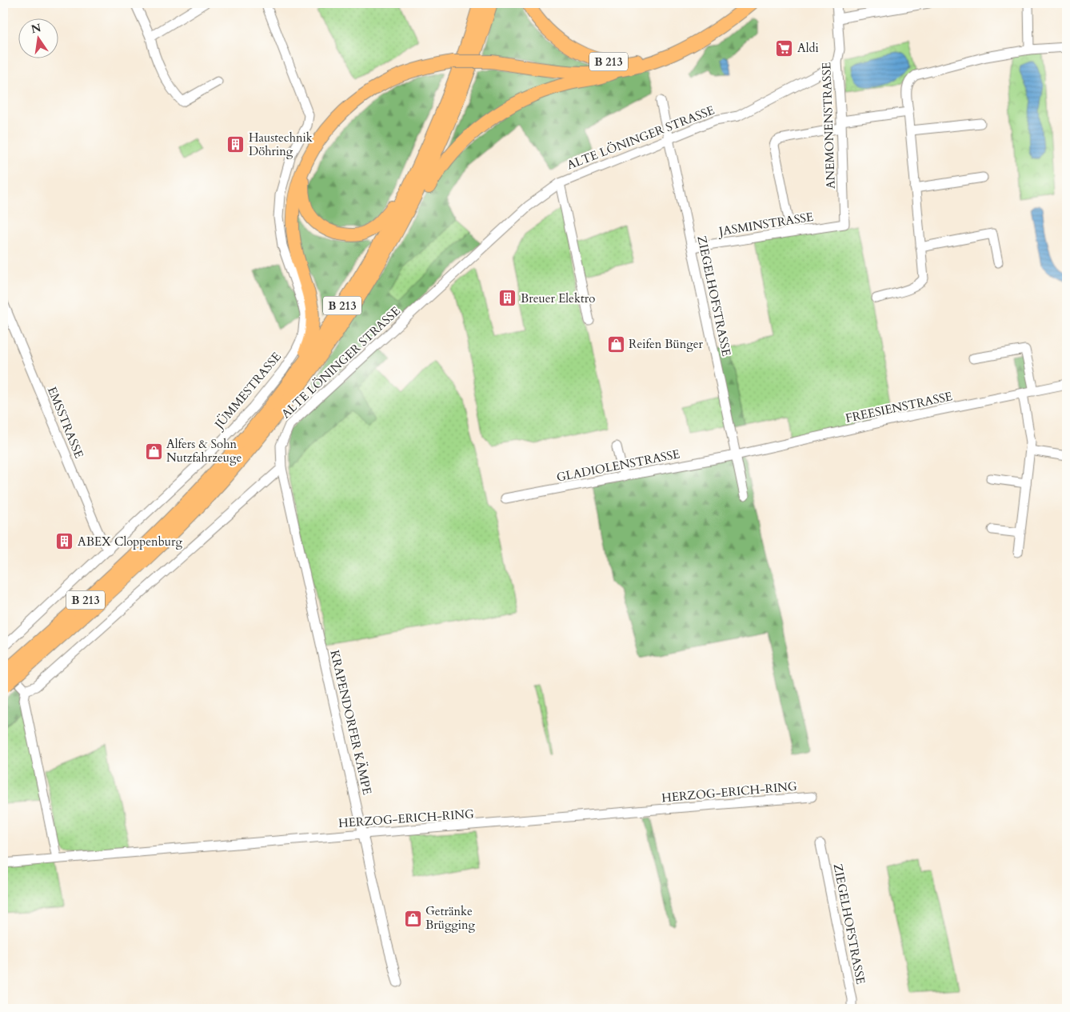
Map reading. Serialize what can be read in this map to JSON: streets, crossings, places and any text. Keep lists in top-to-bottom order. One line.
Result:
{"streets":{"highway":["B 213"],"street":["ANEMONENSTRASSE","ALTE LÖNINGER STRASSE","JASMINSTRASSE","ZIEGELHOFSTRASSE","JÜMMESTRASSE","FREESIENSTRASSE","EMSSTRASSE","GLADIOLENSTRASSE","KRAPENDORFER KÄMPE","HERZOG-ERICH-RING"]},"crossings":[["ANEMONENSTRASSE","ALTE LÖNINGER STRASSE"],["ANEMONENSTRASSE","JASMINSTRASSE"],["ALTE LÖNINGER STRASSE","ZIEGELHOFSTRASSE"],["ALTE LÖNINGER STRASSE","KRAPENDORFER KÄMPE"],["JASMINSTRASSE","ZIEGELHOFSTRASSE"],["ZIEGELHOFSTRASSE","FREESIENSTRASSE"],["ZIEGELHOFSTRASSE","GLADIOLENSTRASSE"],["JÜMMESTRASSE","EMSSTRASSE"],["FREESIENSTRASSE","GLADIOLENSTRASSE"],["KRAPENDORFER KÄMPE","HERZOG-ERICH-RING"]],"places":{"supermarket":["Aldi"],"building":["Haustechnik Döhring","Breuer Elektro","ABEX Cloppenburg"],"shop":["Reifen Bünger","Alfers & Sohn Nutzfahrzeuge","Getränke Brügging"]},"north":"top"}
